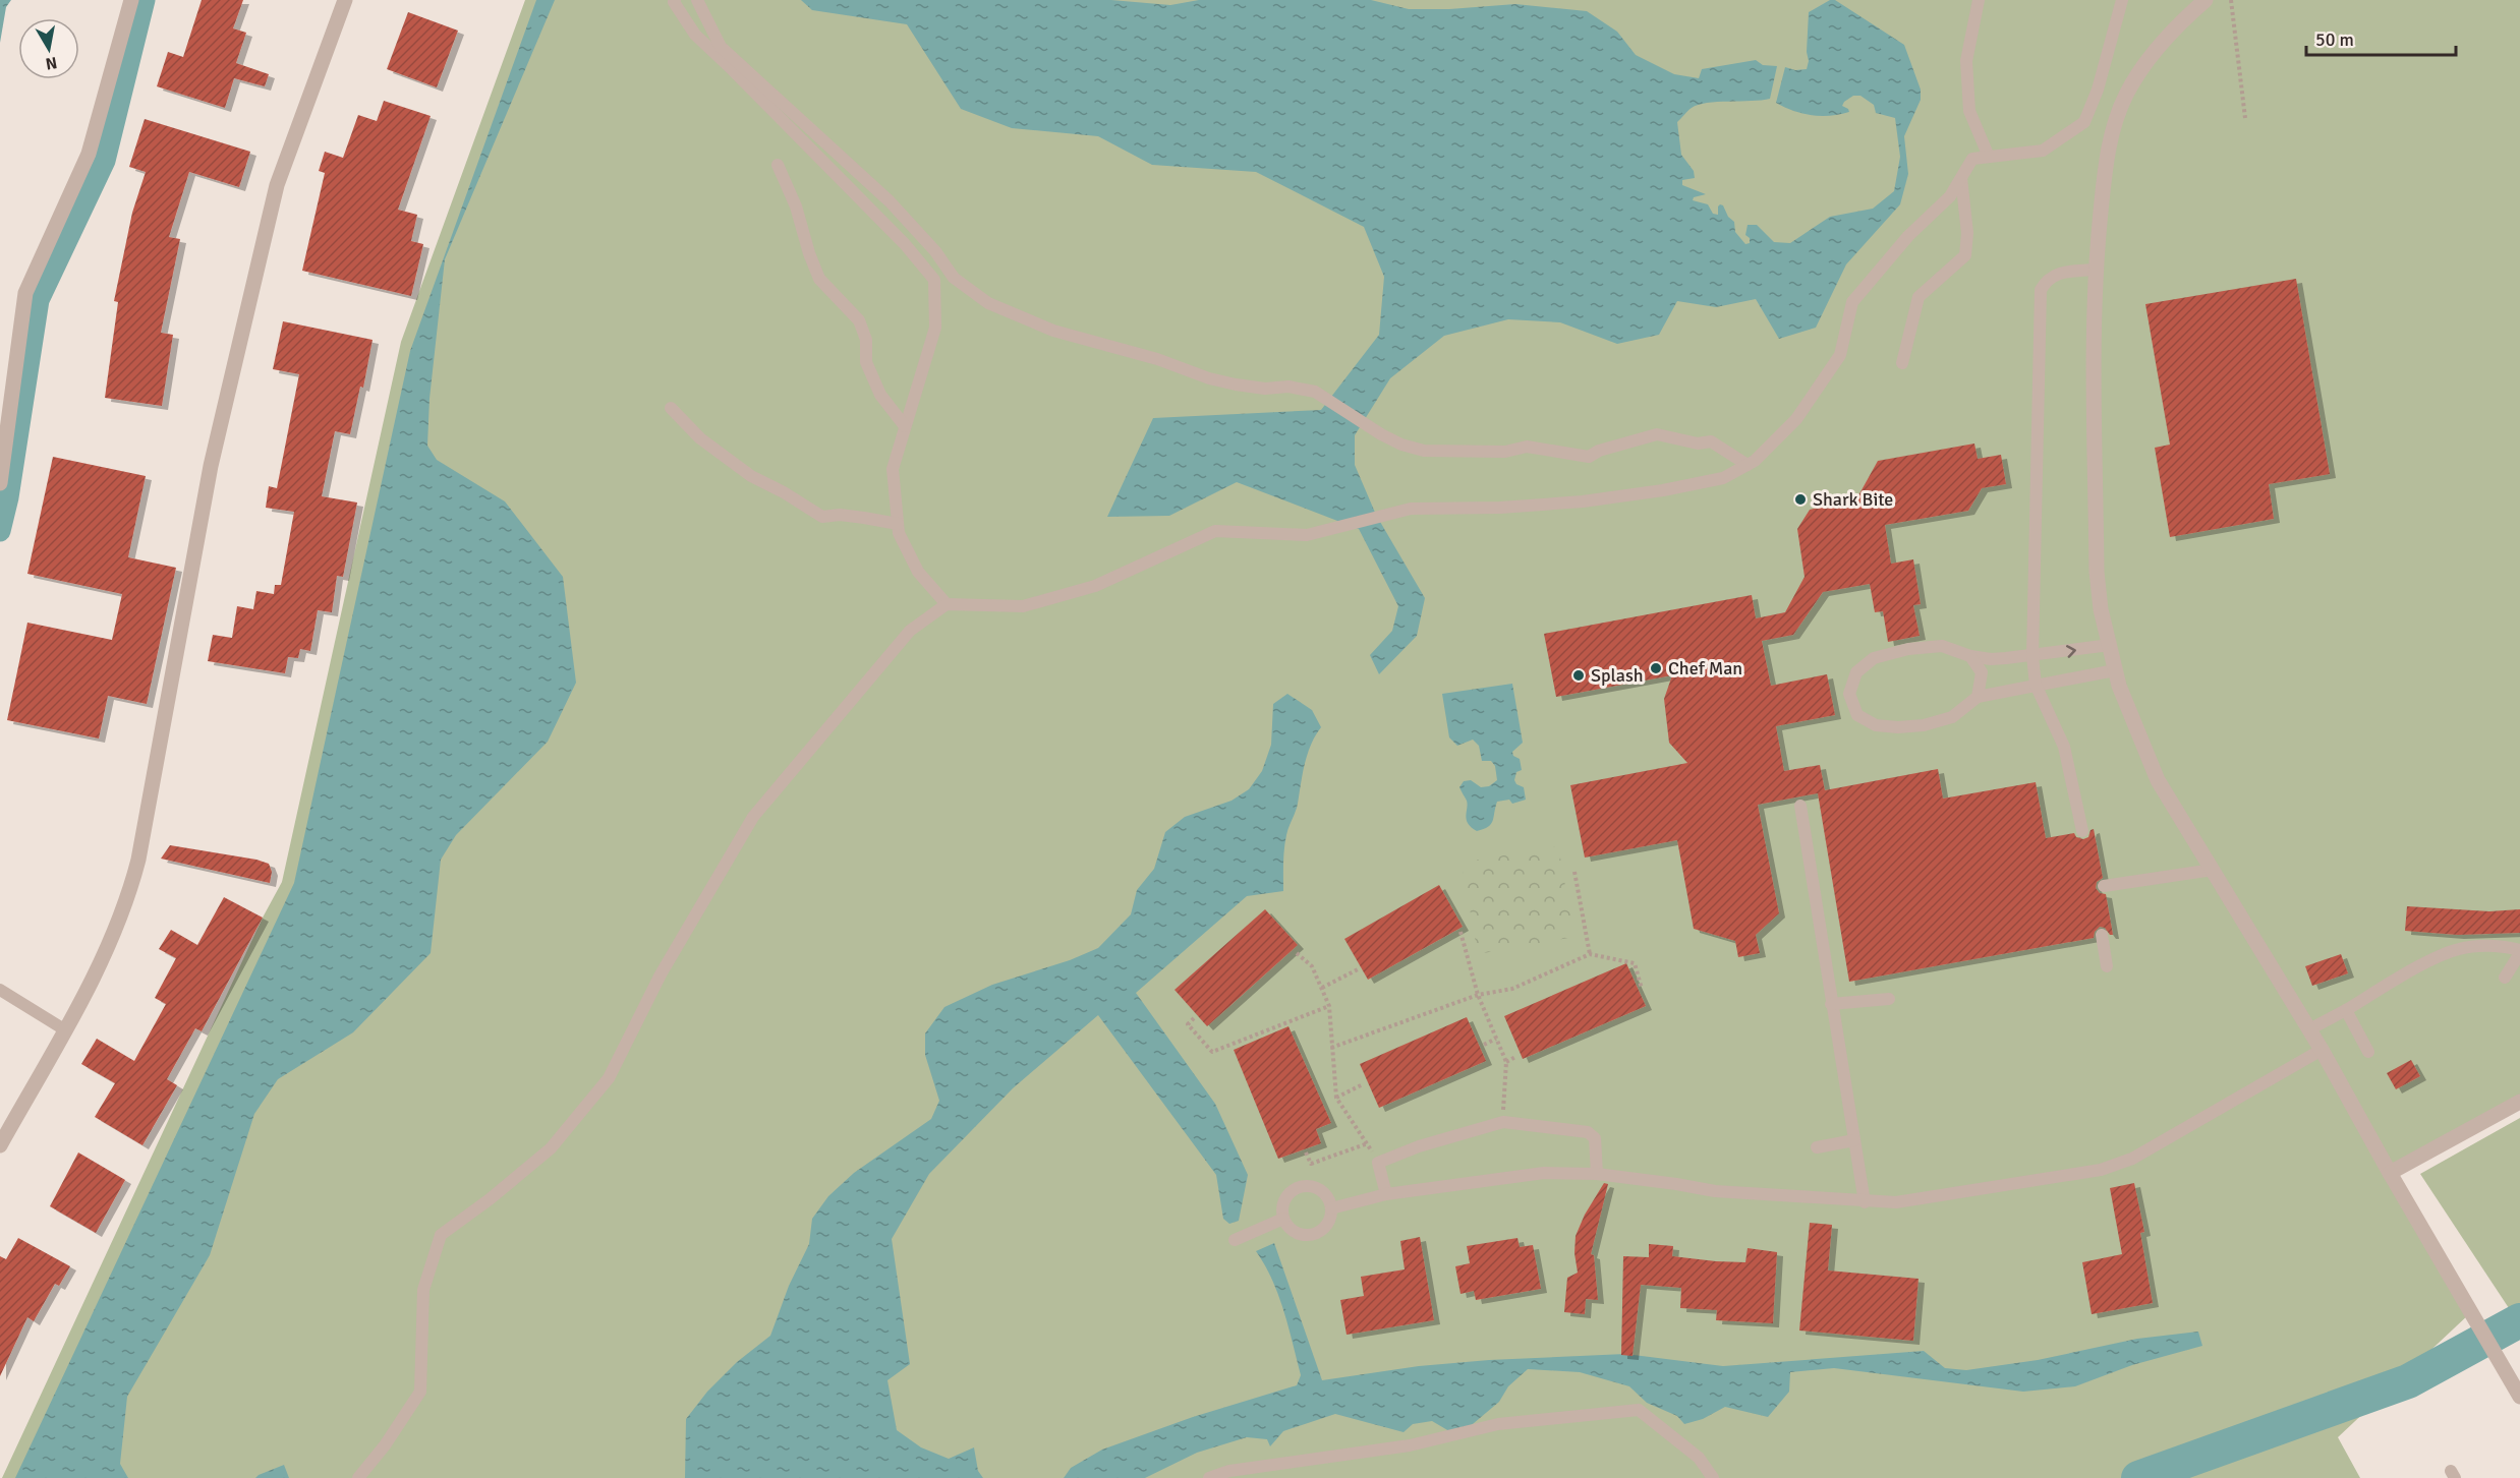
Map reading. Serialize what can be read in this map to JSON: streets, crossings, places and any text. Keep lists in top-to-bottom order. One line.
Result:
{"places":["Shark Bite","Chef Man","Splash"],"scale_bar":"50 m","north":"bottom"}
